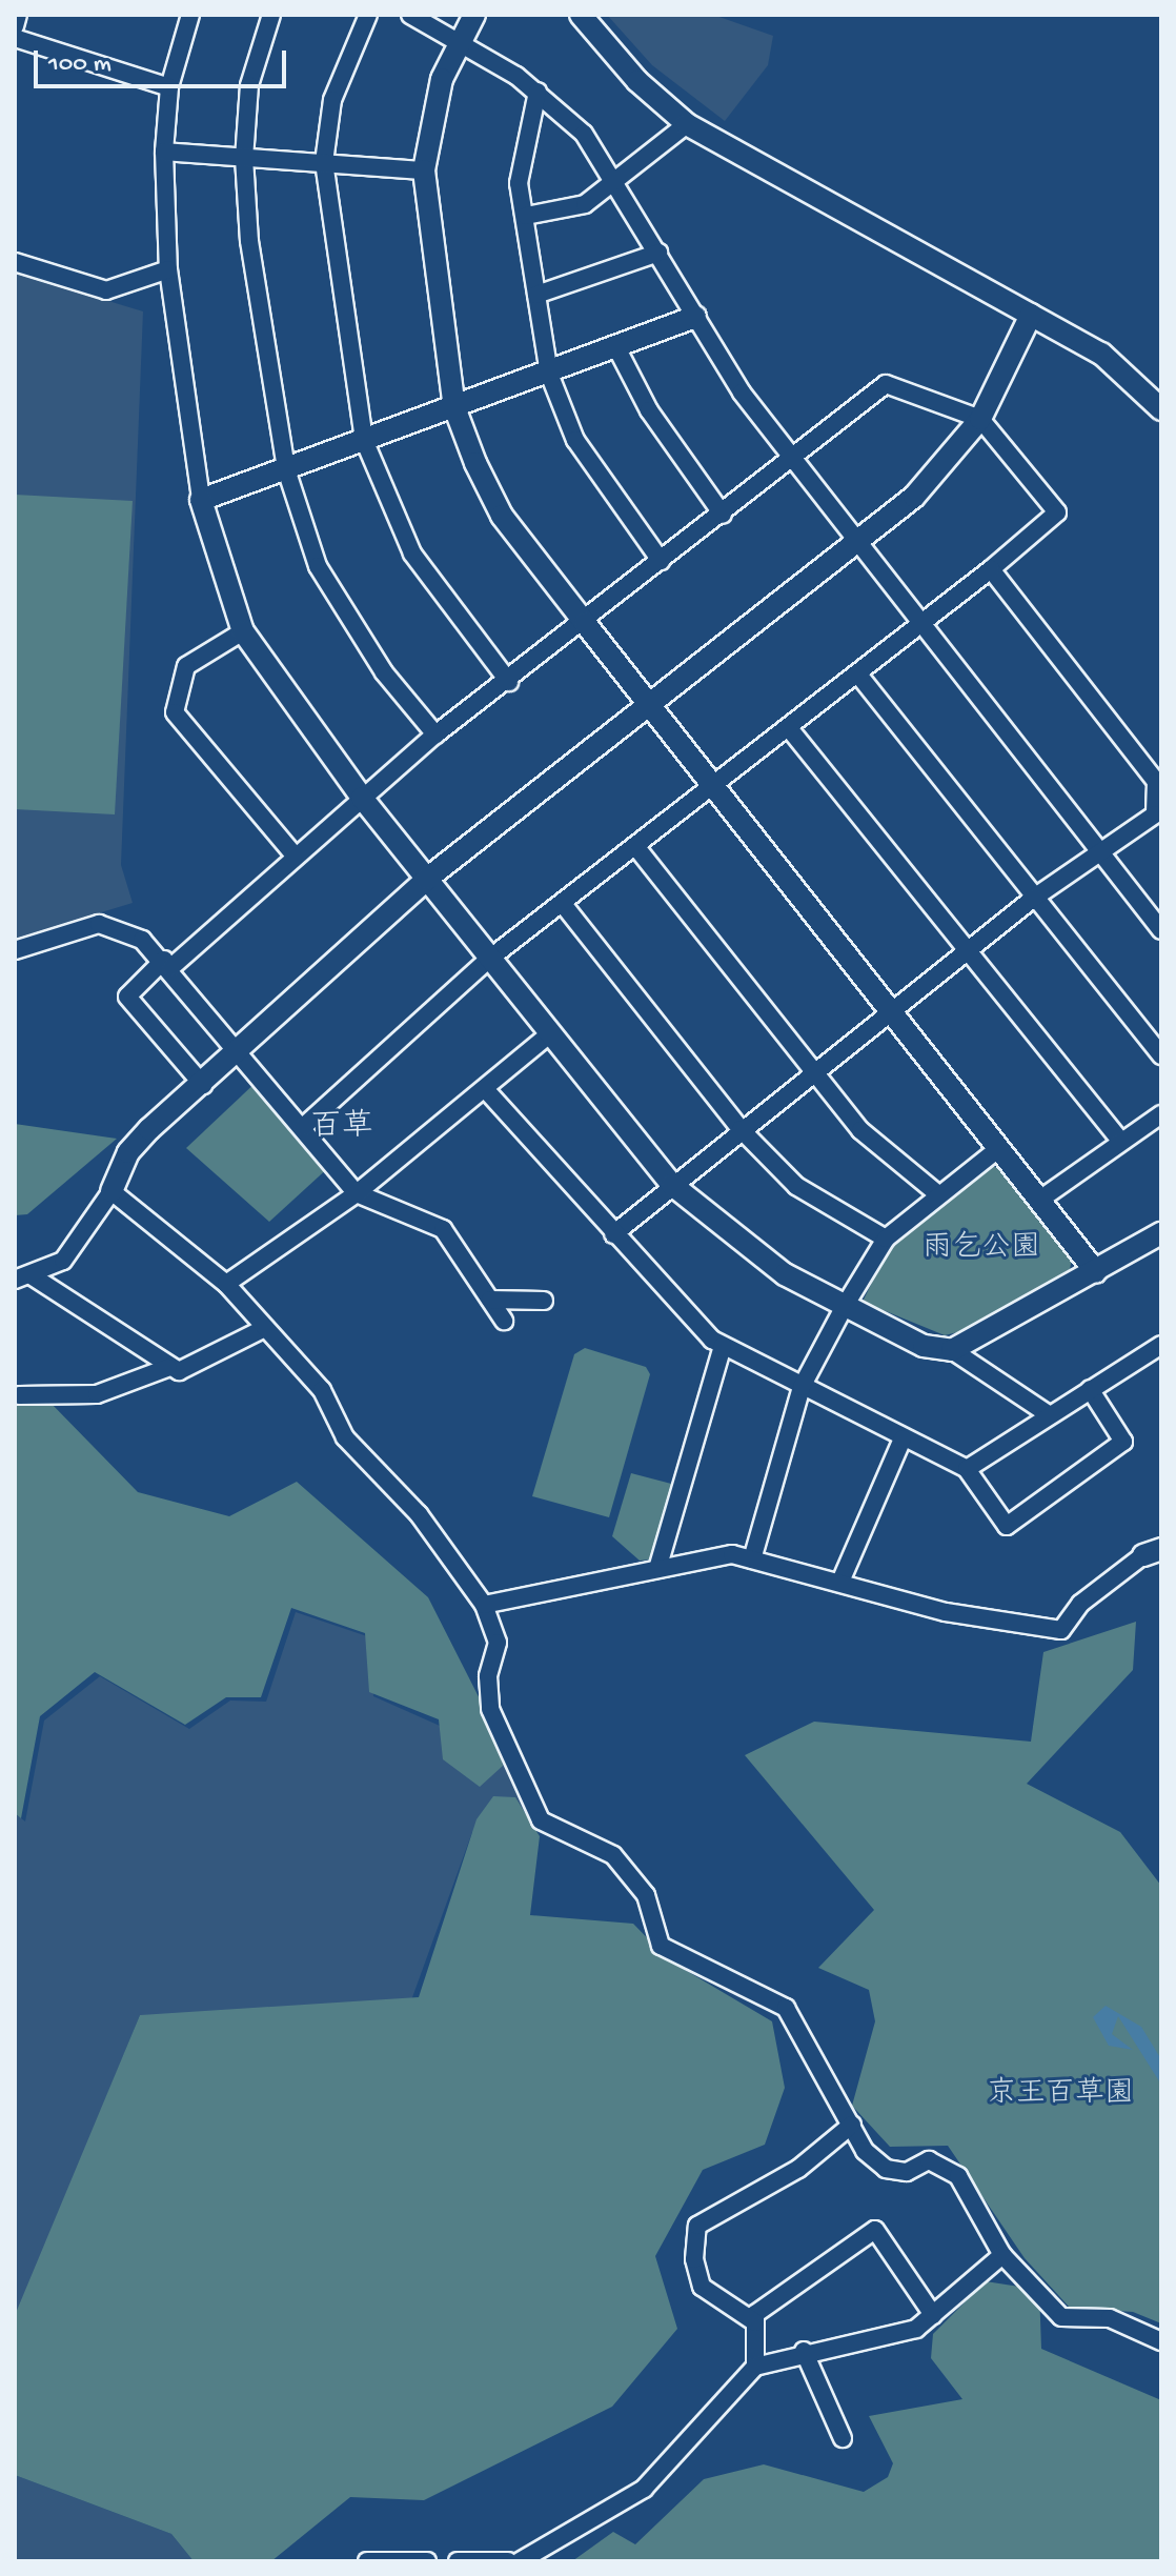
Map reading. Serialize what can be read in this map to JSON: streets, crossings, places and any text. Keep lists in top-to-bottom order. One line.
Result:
{"districts":["百草"],"parks":["雨乞公園","京王百草園"],"scale_bar":"100 m"}
